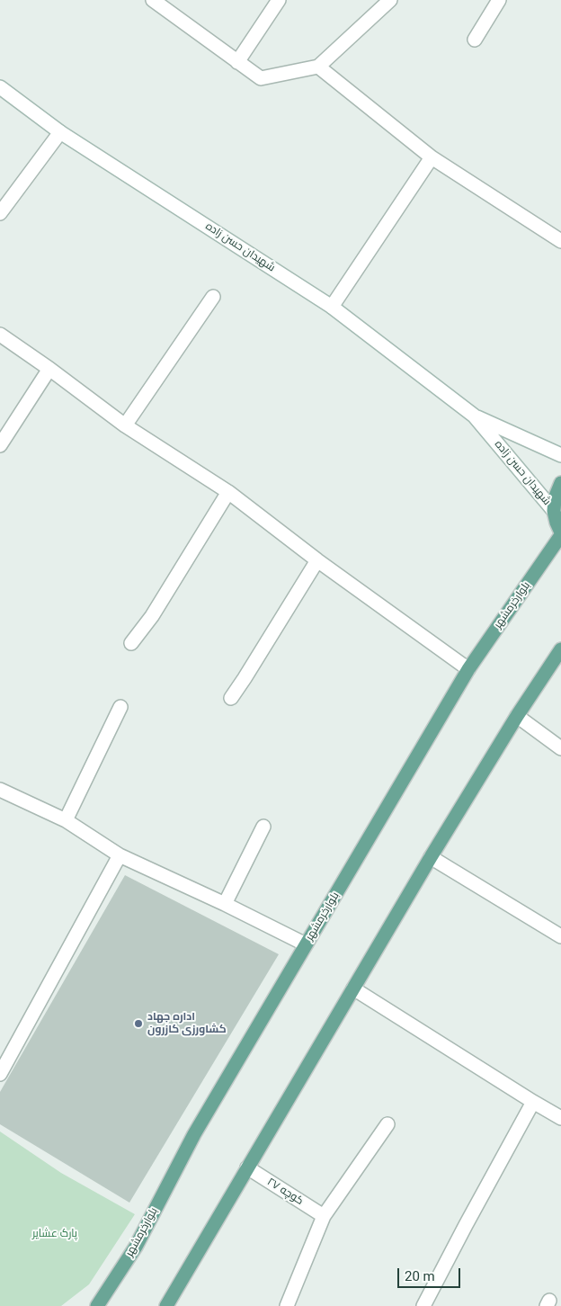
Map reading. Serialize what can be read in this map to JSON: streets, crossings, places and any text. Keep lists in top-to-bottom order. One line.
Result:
{"streets":{"main road":["بلوارخرمشهر"],"street":["شهیدان حسن زاده","کوچه ۲۷"]},"parks":["پارک عشایر"],"places":["اداره جهاد کشاورزی کازرون"],"scale_bar":"20 m"}
